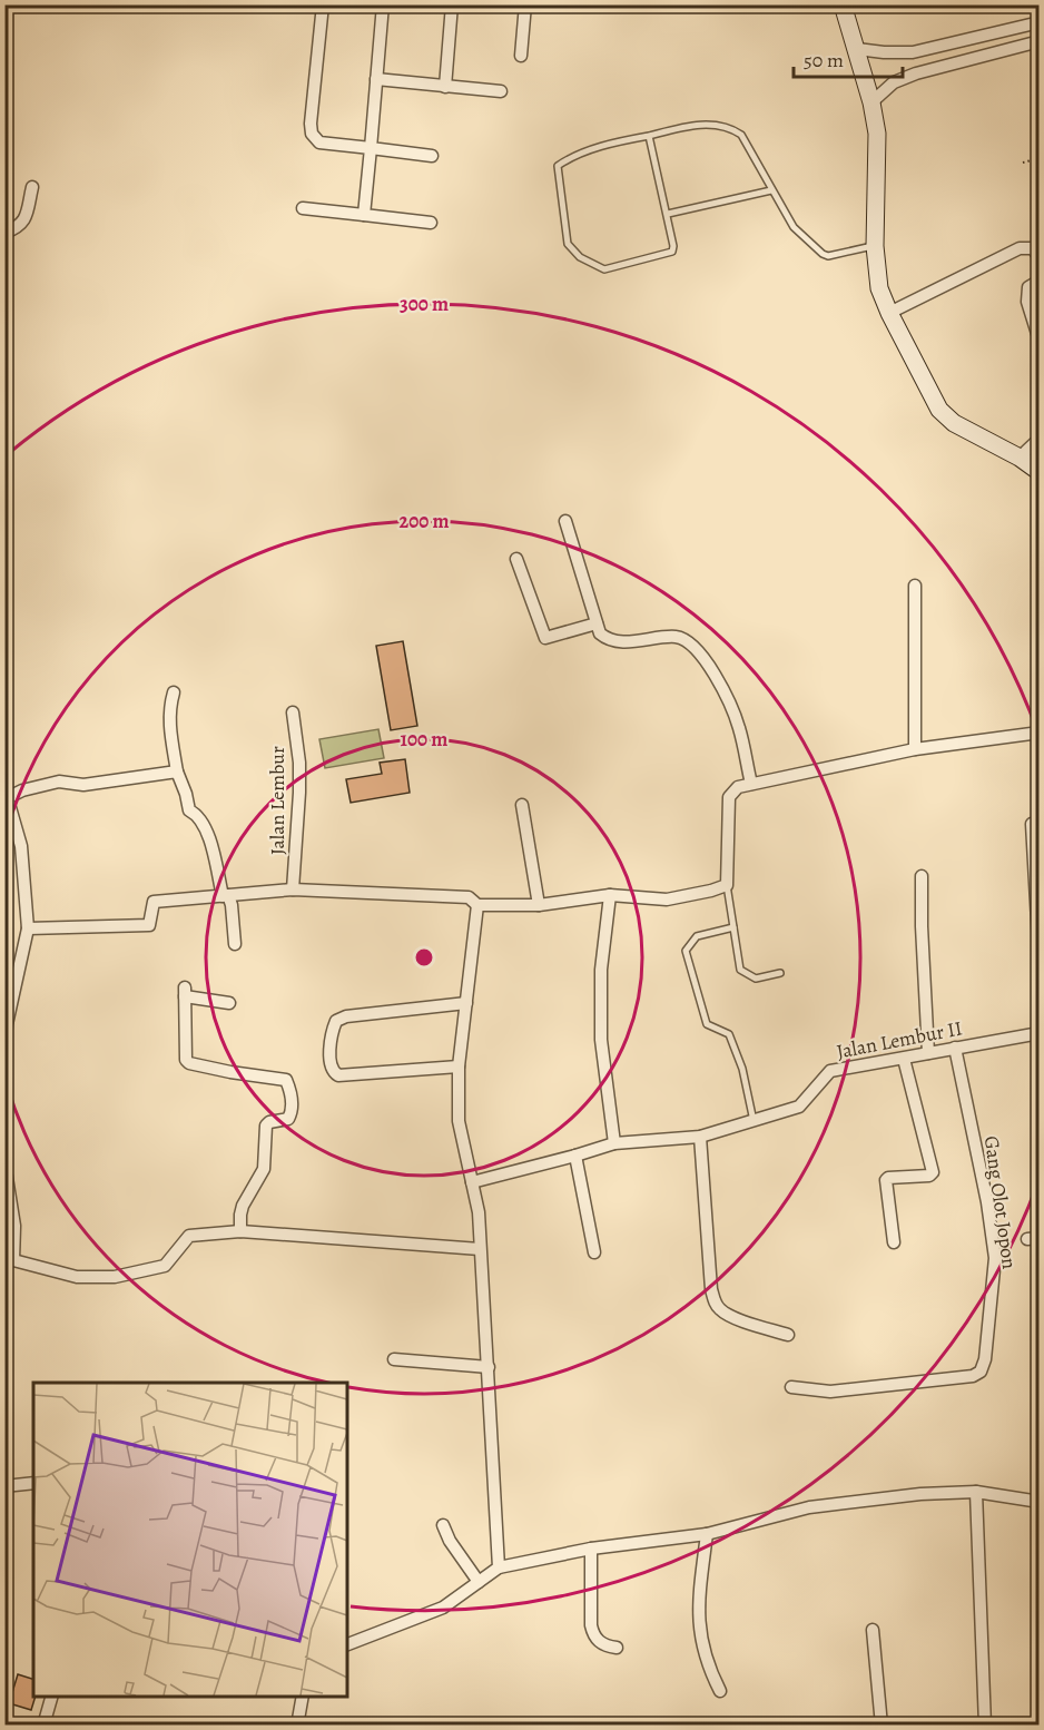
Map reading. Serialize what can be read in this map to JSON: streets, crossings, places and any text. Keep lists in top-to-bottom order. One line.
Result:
{"streets":{"street":["Jalan Lembur","Jalan Lembur II","Gang Olot Jopon"]},"crossings":[["Jalan Lembur II","Gang Olot Jopon"]],"scale_bar":"50 m","rings":["300 m","200 m","100 m"]}
